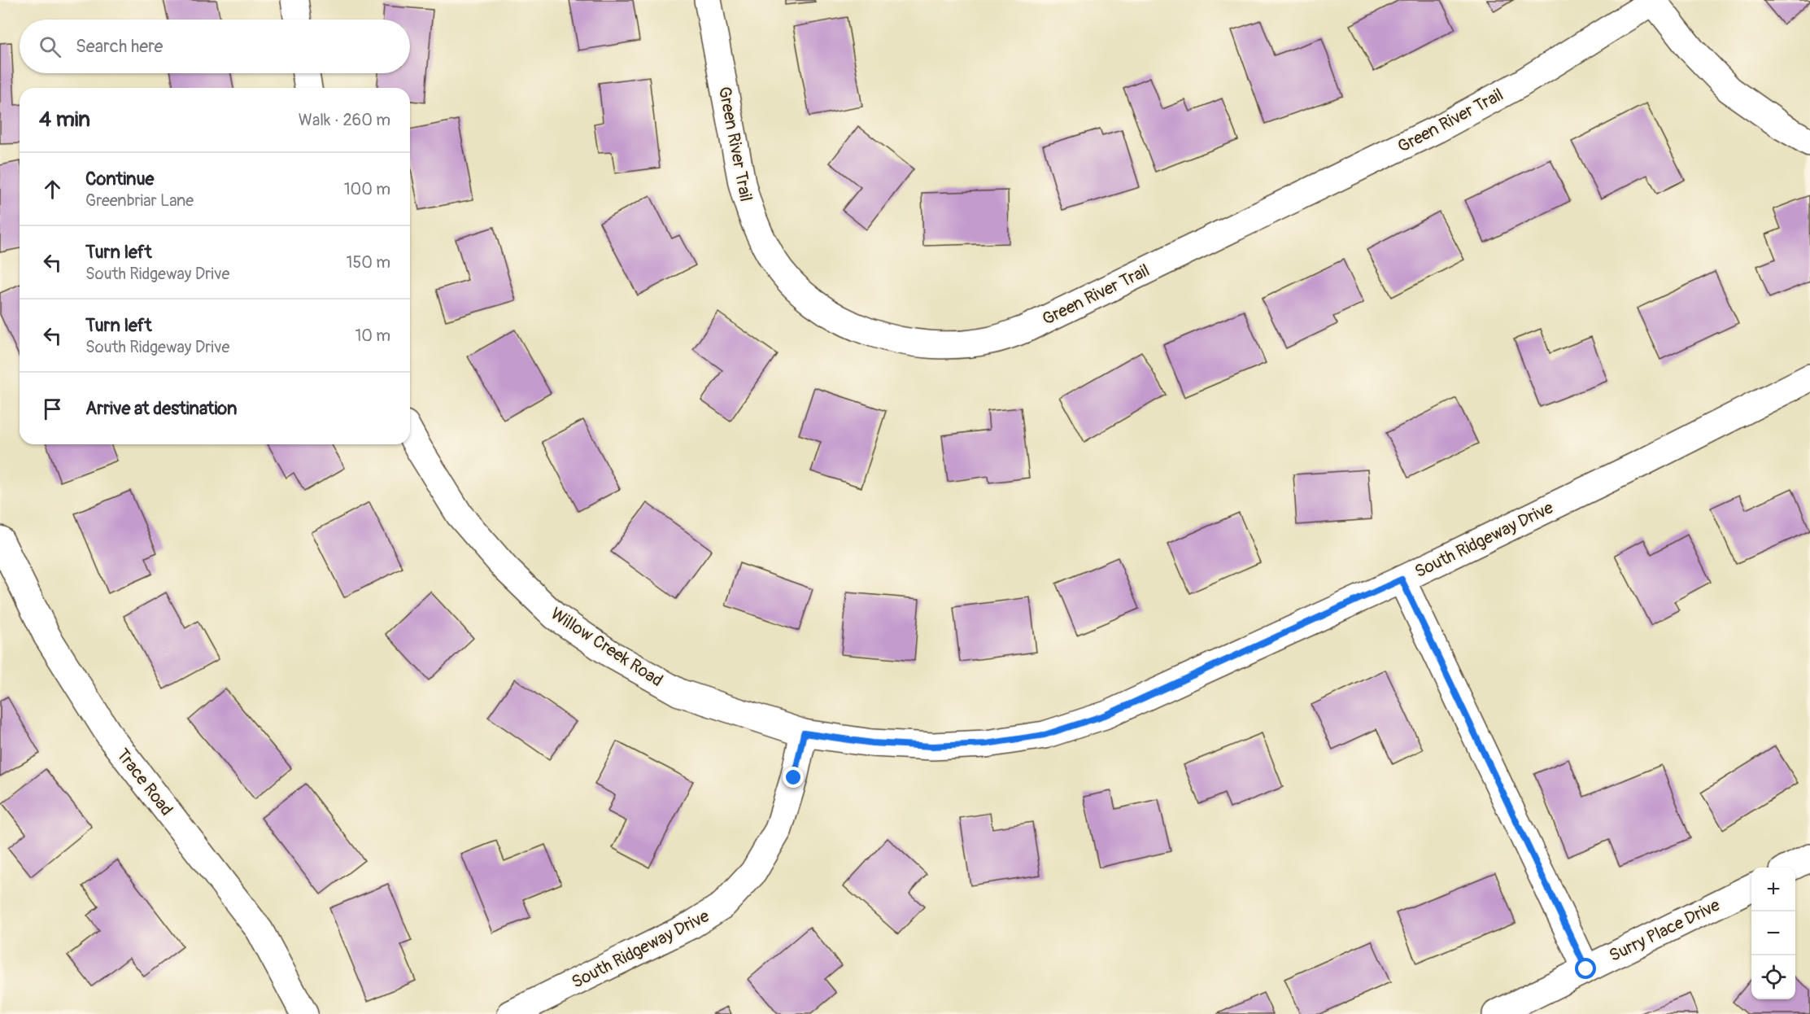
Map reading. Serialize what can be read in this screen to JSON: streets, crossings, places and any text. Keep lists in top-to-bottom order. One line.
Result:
{"streets":{"street":["Green River Trail","South Ridgeway Drive","Willow Creek Road","Trace Road","Surry Place Drive"]},"crossings":[["South Ridgeway Drive","Willow Creek Road"]],"page":{"search":"Search here","heading":["4 min","Walk · 260 m"],"list":[["Continue","Greenbriar Lane","100 m"],["Turn left","South Ridgeway Drive","150 m"],["Turn left","South Ridgeway Drive","10 m"],"Arrive at destination"],"map_buttons":["+","−"]}}
